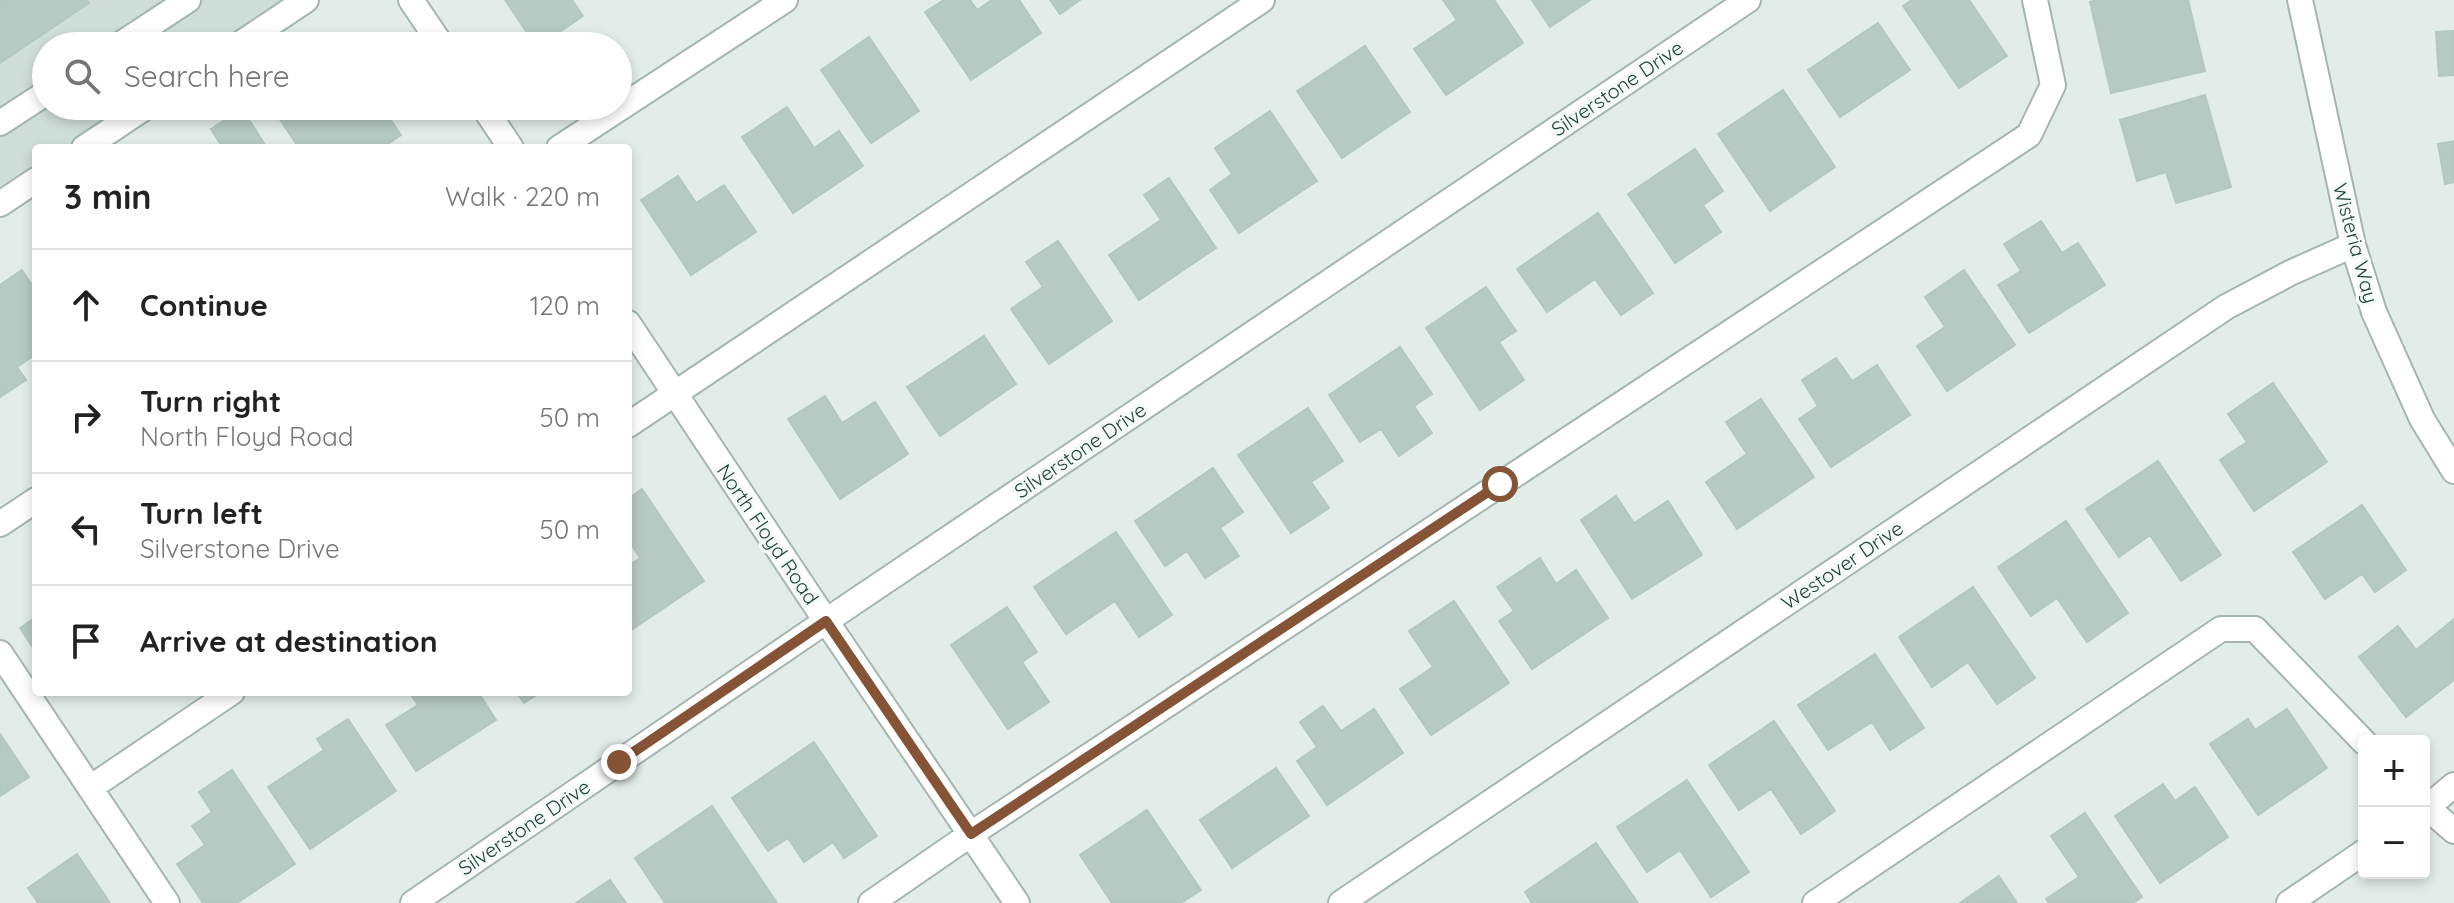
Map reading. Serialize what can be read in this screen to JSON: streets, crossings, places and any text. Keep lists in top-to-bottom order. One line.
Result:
{"streets":{"street":["Silverstone Drive","Wisteria Way","North Floyd Road","Westover Drive"]},"crossings":[["Silverstone Drive","North Floyd Road"],["Wisteria Way","Westover Drive"]],"page":{"search":"Search here","heading":["3 min","Walk · 220 m"],"list":[["Continue","120 m"],["Turn right","North Floyd Road","50 m"],["Turn left","Silverstone Drive","50 m"],"Arrive at destination"],"map_buttons":["+","−"]}}
